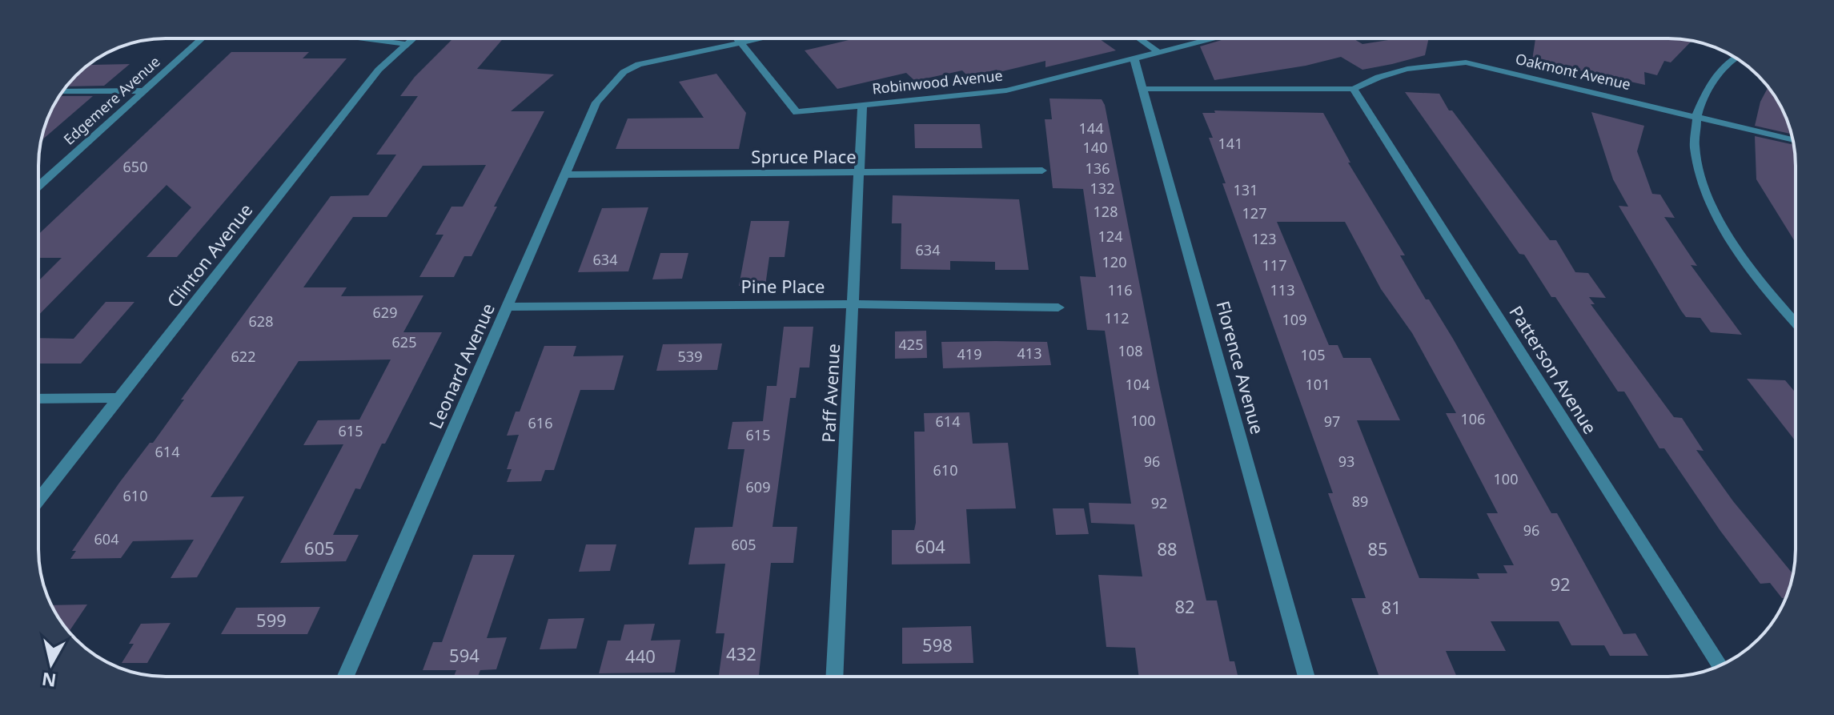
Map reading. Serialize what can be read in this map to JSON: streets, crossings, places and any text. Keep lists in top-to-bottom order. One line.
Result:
{"streets":{"street":["Oakmont Avenue","Robinwood Avenue","Edgemere Avenue","Spruce Place","Clinton Avenue","Pine Place","Leonard Avenue","Florence Avenue","Patterson Avenue","Paff Avenue"]},"crossings":[["Oakmont Avenue","Florence Avenue"],["Oakmont Avenue","Patterson Avenue"],["Robinwood Avenue","Leonard Avenue"],["Robinwood Avenue","Florence Avenue"],["Robinwood Avenue","Paff Avenue"],["Spruce Place","Leonard Avenue"],["Spruce Place","Paff Avenue"],["Pine Place","Leonard Avenue"],["Pine Place","Paff Avenue"]],"house_numbers":["144","141","140","650","136","132","131","128","127","124","123","634","634","120","117","116","113","629","112","109","628","625","425","108","413","419","105","622","539","104","101","106","100","614","97","616","615","615","614","96","93","610","100","609","610","89","92","96","604","605","604","605","88","85","92","82","81","599","598","432","594","440"],"north":"bottom"}
